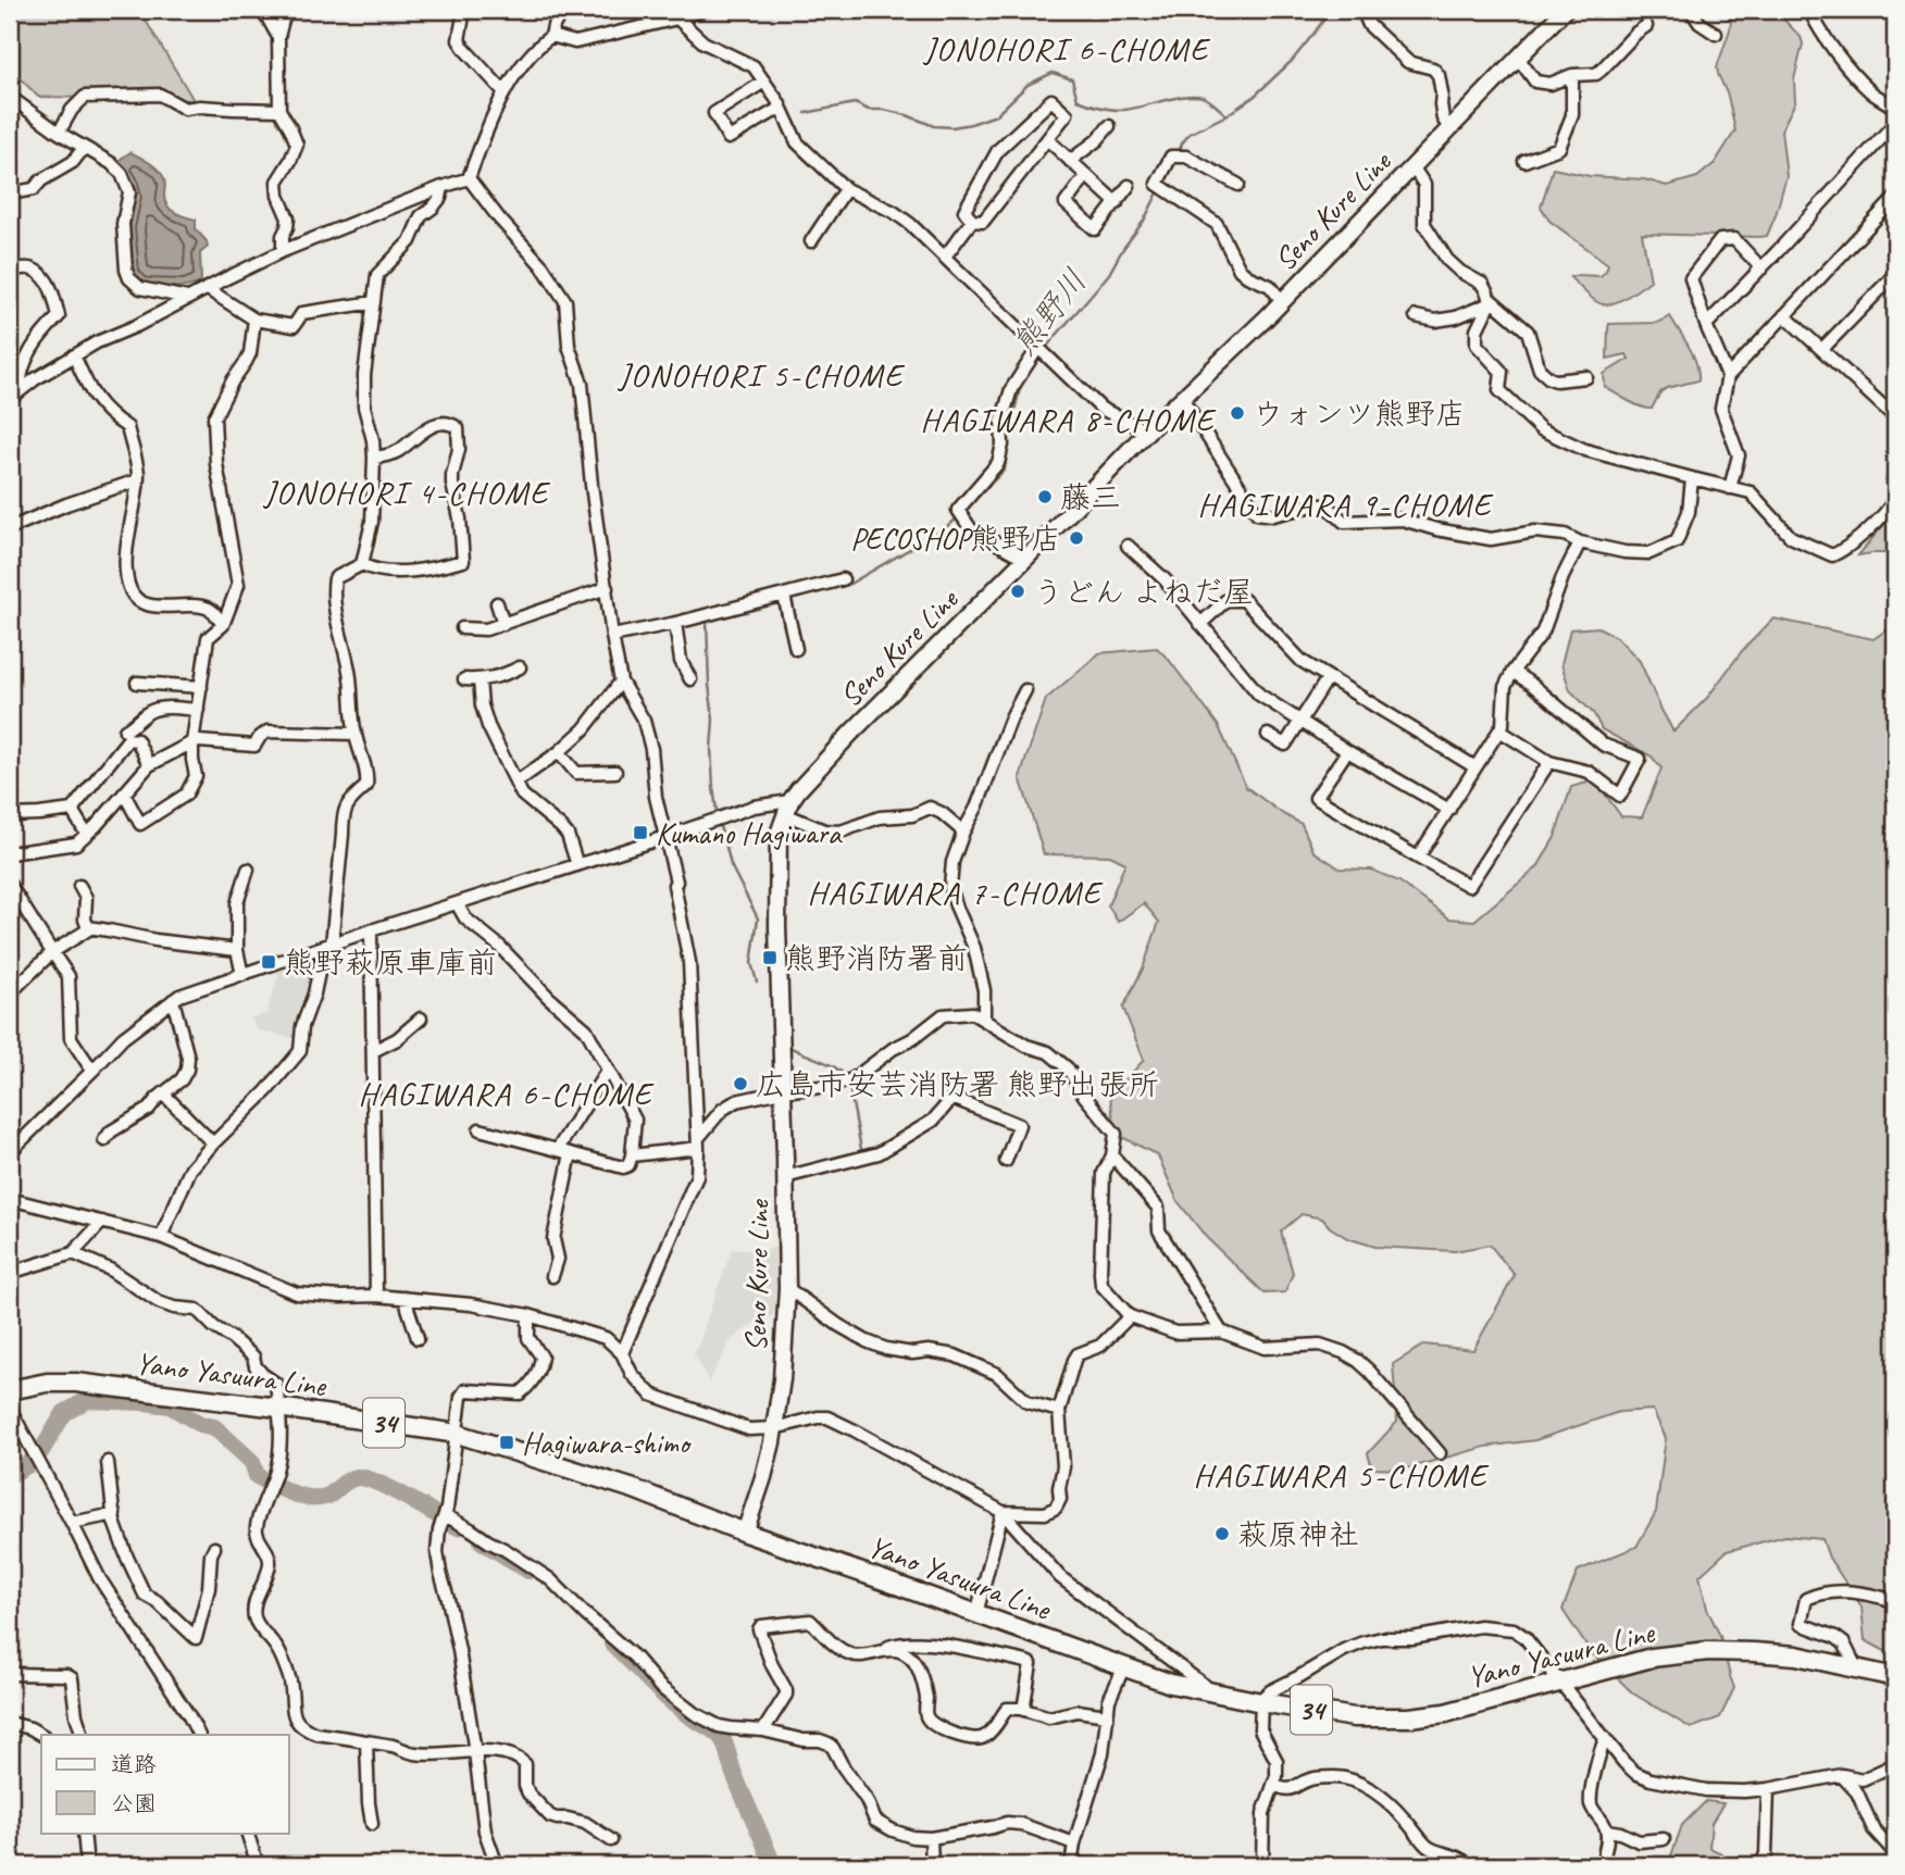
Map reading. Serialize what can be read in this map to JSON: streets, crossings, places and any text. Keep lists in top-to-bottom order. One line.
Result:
{"streets":{"main road":["Seno Kure Line","Yano Yasuura Line","34"]},"crossings":[["Seno Kure Line","Yano Yasuura Line"]],"districts":["JONOHORI 6-CHOME","JONOHORI 5-CHOME","HAGIWARA 8-CHOME","JONOHORI 4-CHOME","HAGIWARA 9-CHOME","HAGIWARA 7-CHOME","HAGIWARA 6-CHOME","HAGIWARA 5-CHOME"],"water":["熊野川"],"places":{"other":["ウォンツ熊野店","藤三","PECOSHOP熊野店","うどん よねだ屋","広島市安芸消防署 熊野出張所","萩原神社"],"transit":["Kumano Hagiwara","熊野消防署前","熊野萩原車庫前","Hagiwara-shimo"]},"legend":["道路","公園"]}
